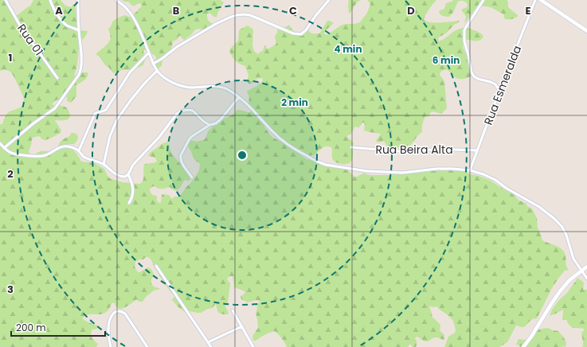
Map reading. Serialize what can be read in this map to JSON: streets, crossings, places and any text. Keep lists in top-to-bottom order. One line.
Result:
{"streets":{"street":["Rua 01","Rua Esmeralda","Rua Beira Alta"]},"crossings":[["Rua Esmeralda","Rua Beira Alta"]],"scale_bar":"200 m","grid":{"columns":["A","B","C","D","E"],"rows":["1","2","3"]},"rings":["4 min","6 min","2 min"]}
